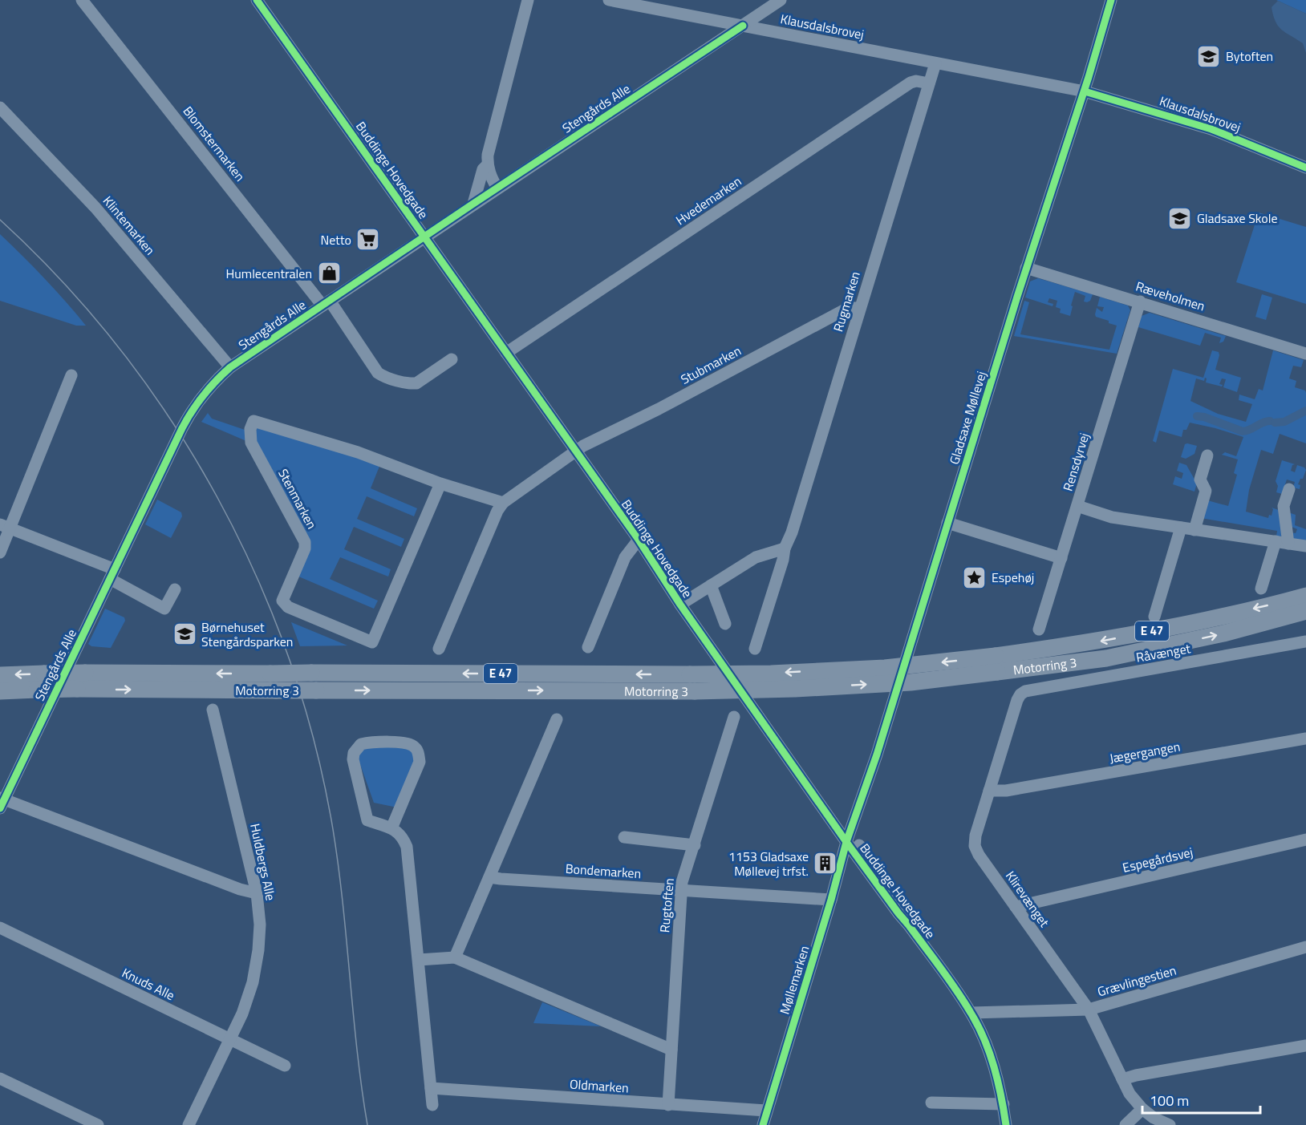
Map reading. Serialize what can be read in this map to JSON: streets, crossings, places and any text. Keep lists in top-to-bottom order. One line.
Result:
{"streets":{"highway":["E 47","Motorring 3"],"street":["Klausdalsbrovej","Stengårds Alle","Blomstermarken","Buddinge Hovedgade","Hvedemarken","Klintemarken","Ræveholmen","Rugmarken","Stubmarken","Gladsaxe Møllevej","Rensdyrvej","Stenmarken","Råvænget","Jægergangen","Espegårdsvej","Huldbergs Alle","Bondemarken","Klirevænget","Rugtoften","Møllemarken","Grævlingestien","Knuds Alle","Oldmarken"]},"crossings":[["Klausdalsbrovej","Stengårds Alle"],["Klausdalsbrovej","Rugmarken"],["Klausdalsbrovej","Gladsaxe Møllevej"],["Stengårds Alle","Blomstermarken"],["Stengårds Alle","Buddinge Hovedgade"],["Stengårds Alle","Klintemarken"],["Buddinge Hovedgade","Hvedemarken"],["Buddinge Hovedgade","Stubmarken"],["Buddinge Hovedgade","Gladsaxe Møllevej"],["Buddinge Hovedgade","Møllemarken"],["Buddinge Hovedgade","Grævlingestien"],["Hvedemarken","Rugmarken"],["Ræveholmen","Gladsaxe Møllevej"],["Ræveholmen","Rensdyrvej"],["Rugmarken","Stubmarken"],["Stubmarken","Stenmarken"],["Gladsaxe Møllevej","Møllemarken"],["Råvænget","Klirevænget"],["Jægergangen","Klirevænget"],["Espegårdsvej","Klirevænget"],["Huldbergs Alle","Knuds Alle"],["Bondemarken","Rugtoften"],["Bondemarken","Møllemarken"],["Klirevænget","Grævlingestien"],["Rugtoften","Oldmarken"],["Møllemarken","Oldmarken"]],"places":{"school or university":["Bytoften","Gladsaxe Skole","Børnehuset Stengårdsparken"],"supermarket":["Netto"],"shop":["Humlecentralen"],"place":["Espehøj"],"building":["1153 Gladsaxe Møllevej trfst."]},"scale_bar":"100 m"}
